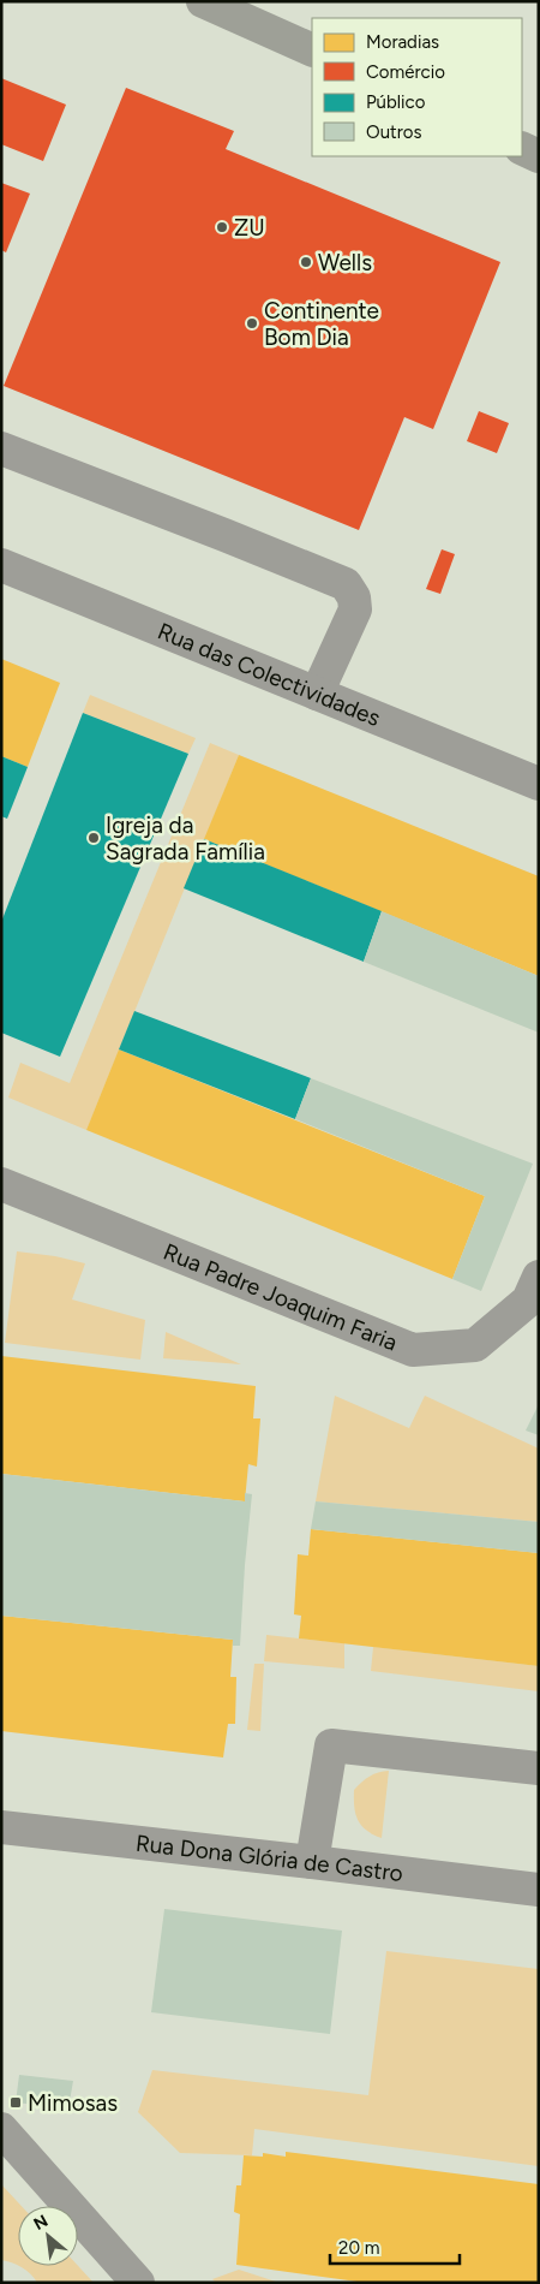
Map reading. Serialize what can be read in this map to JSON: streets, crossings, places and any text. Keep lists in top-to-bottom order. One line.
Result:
{"streets":{"street":["Rua das Colectividades","Rua Padre Joaquim Faria","Rua Dona Glória de Castro"]},"places":{"other":["ZU","Wells","Continente Bom Dia","Igreja da Sagrada Família"],"transit":["Mimosas"]},"legend":["Moradias","Comércio","Público","Outros"],"scale_bar":"20 m","north":"top left"}
